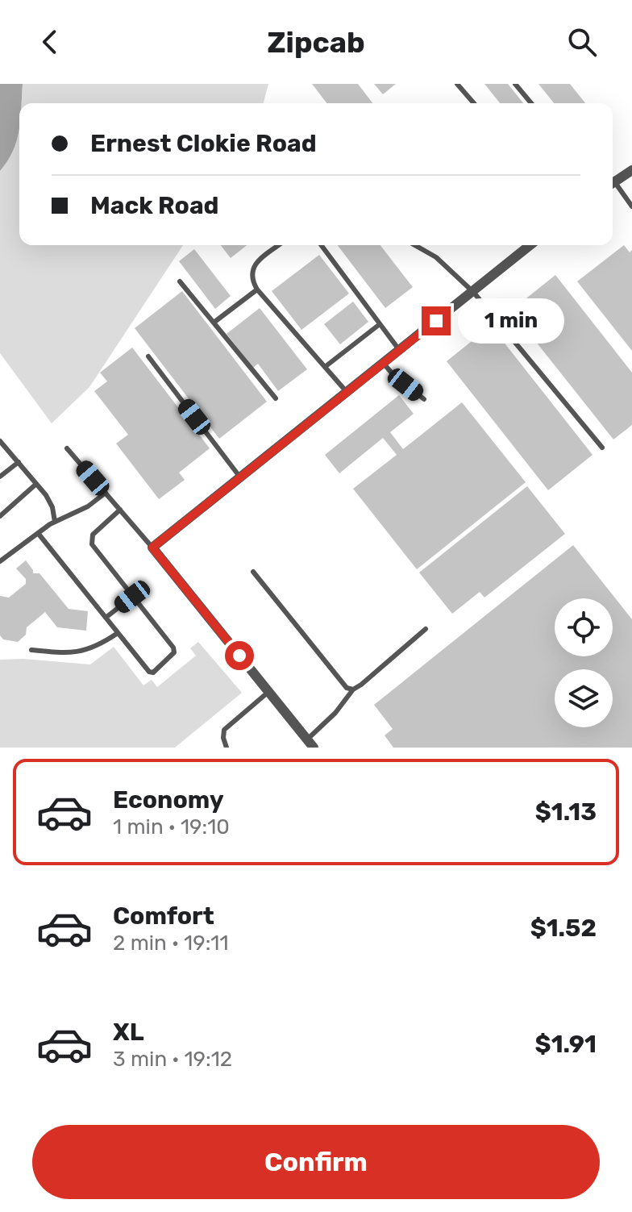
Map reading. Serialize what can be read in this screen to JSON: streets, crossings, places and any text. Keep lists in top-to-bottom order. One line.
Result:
{"page":{"header":"Zipcab","banner":["Ernest Clokie Road","Mack Road"],"bubble":"1 min","list":[{"name":"Economy","note":"1 min · 19:10","value":"$1.13"},{"name":"Comfort","note":"2 min · 19:11","value":"$1.52"},{"name":"XL","note":"3 min · 19:12","value":"$1.91"}],"buttons":"Confirm"}}
